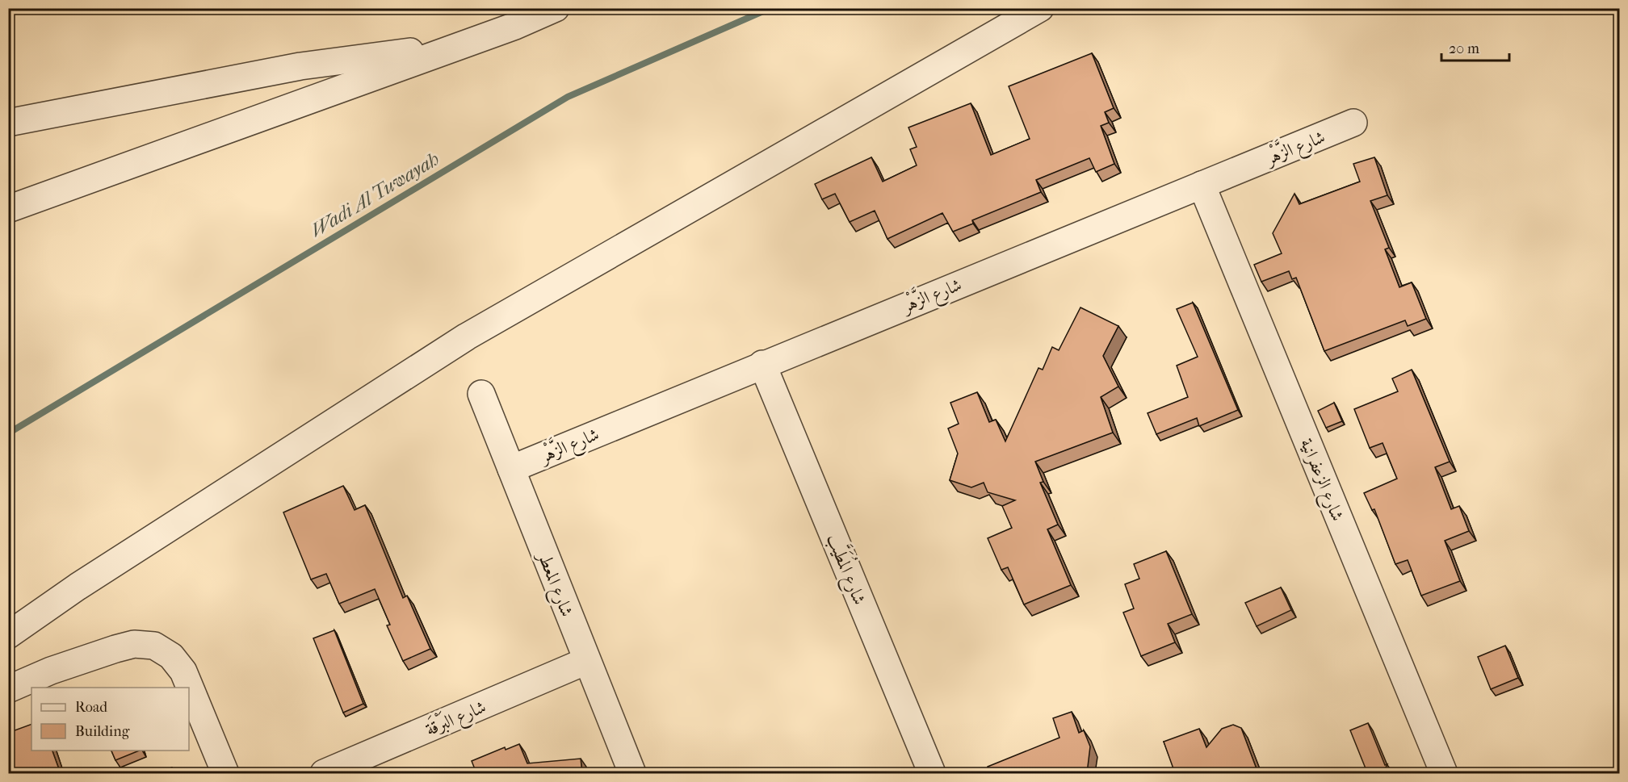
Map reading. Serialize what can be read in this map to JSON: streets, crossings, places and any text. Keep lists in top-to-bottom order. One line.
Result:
{"streets":{"street":["شارع الزَّهْر","شارع الزعفرانية","شارع المُطَيَّب","شارع المعطر","شارع البَرْقَة"]},"crossings":[["شارع الزَّهْر","شارع الزعفرانية"],["شارع الزَّهْر","شارع المُطَيَّب"],["شارع الزَّهْر","شارع المعطر"],["شارع المعطر","شارع البَرْقَة"]],"water":["Wadi Al Tuwayah"],"legend":["Road","Building"],"scale_bar":"20 m"}
